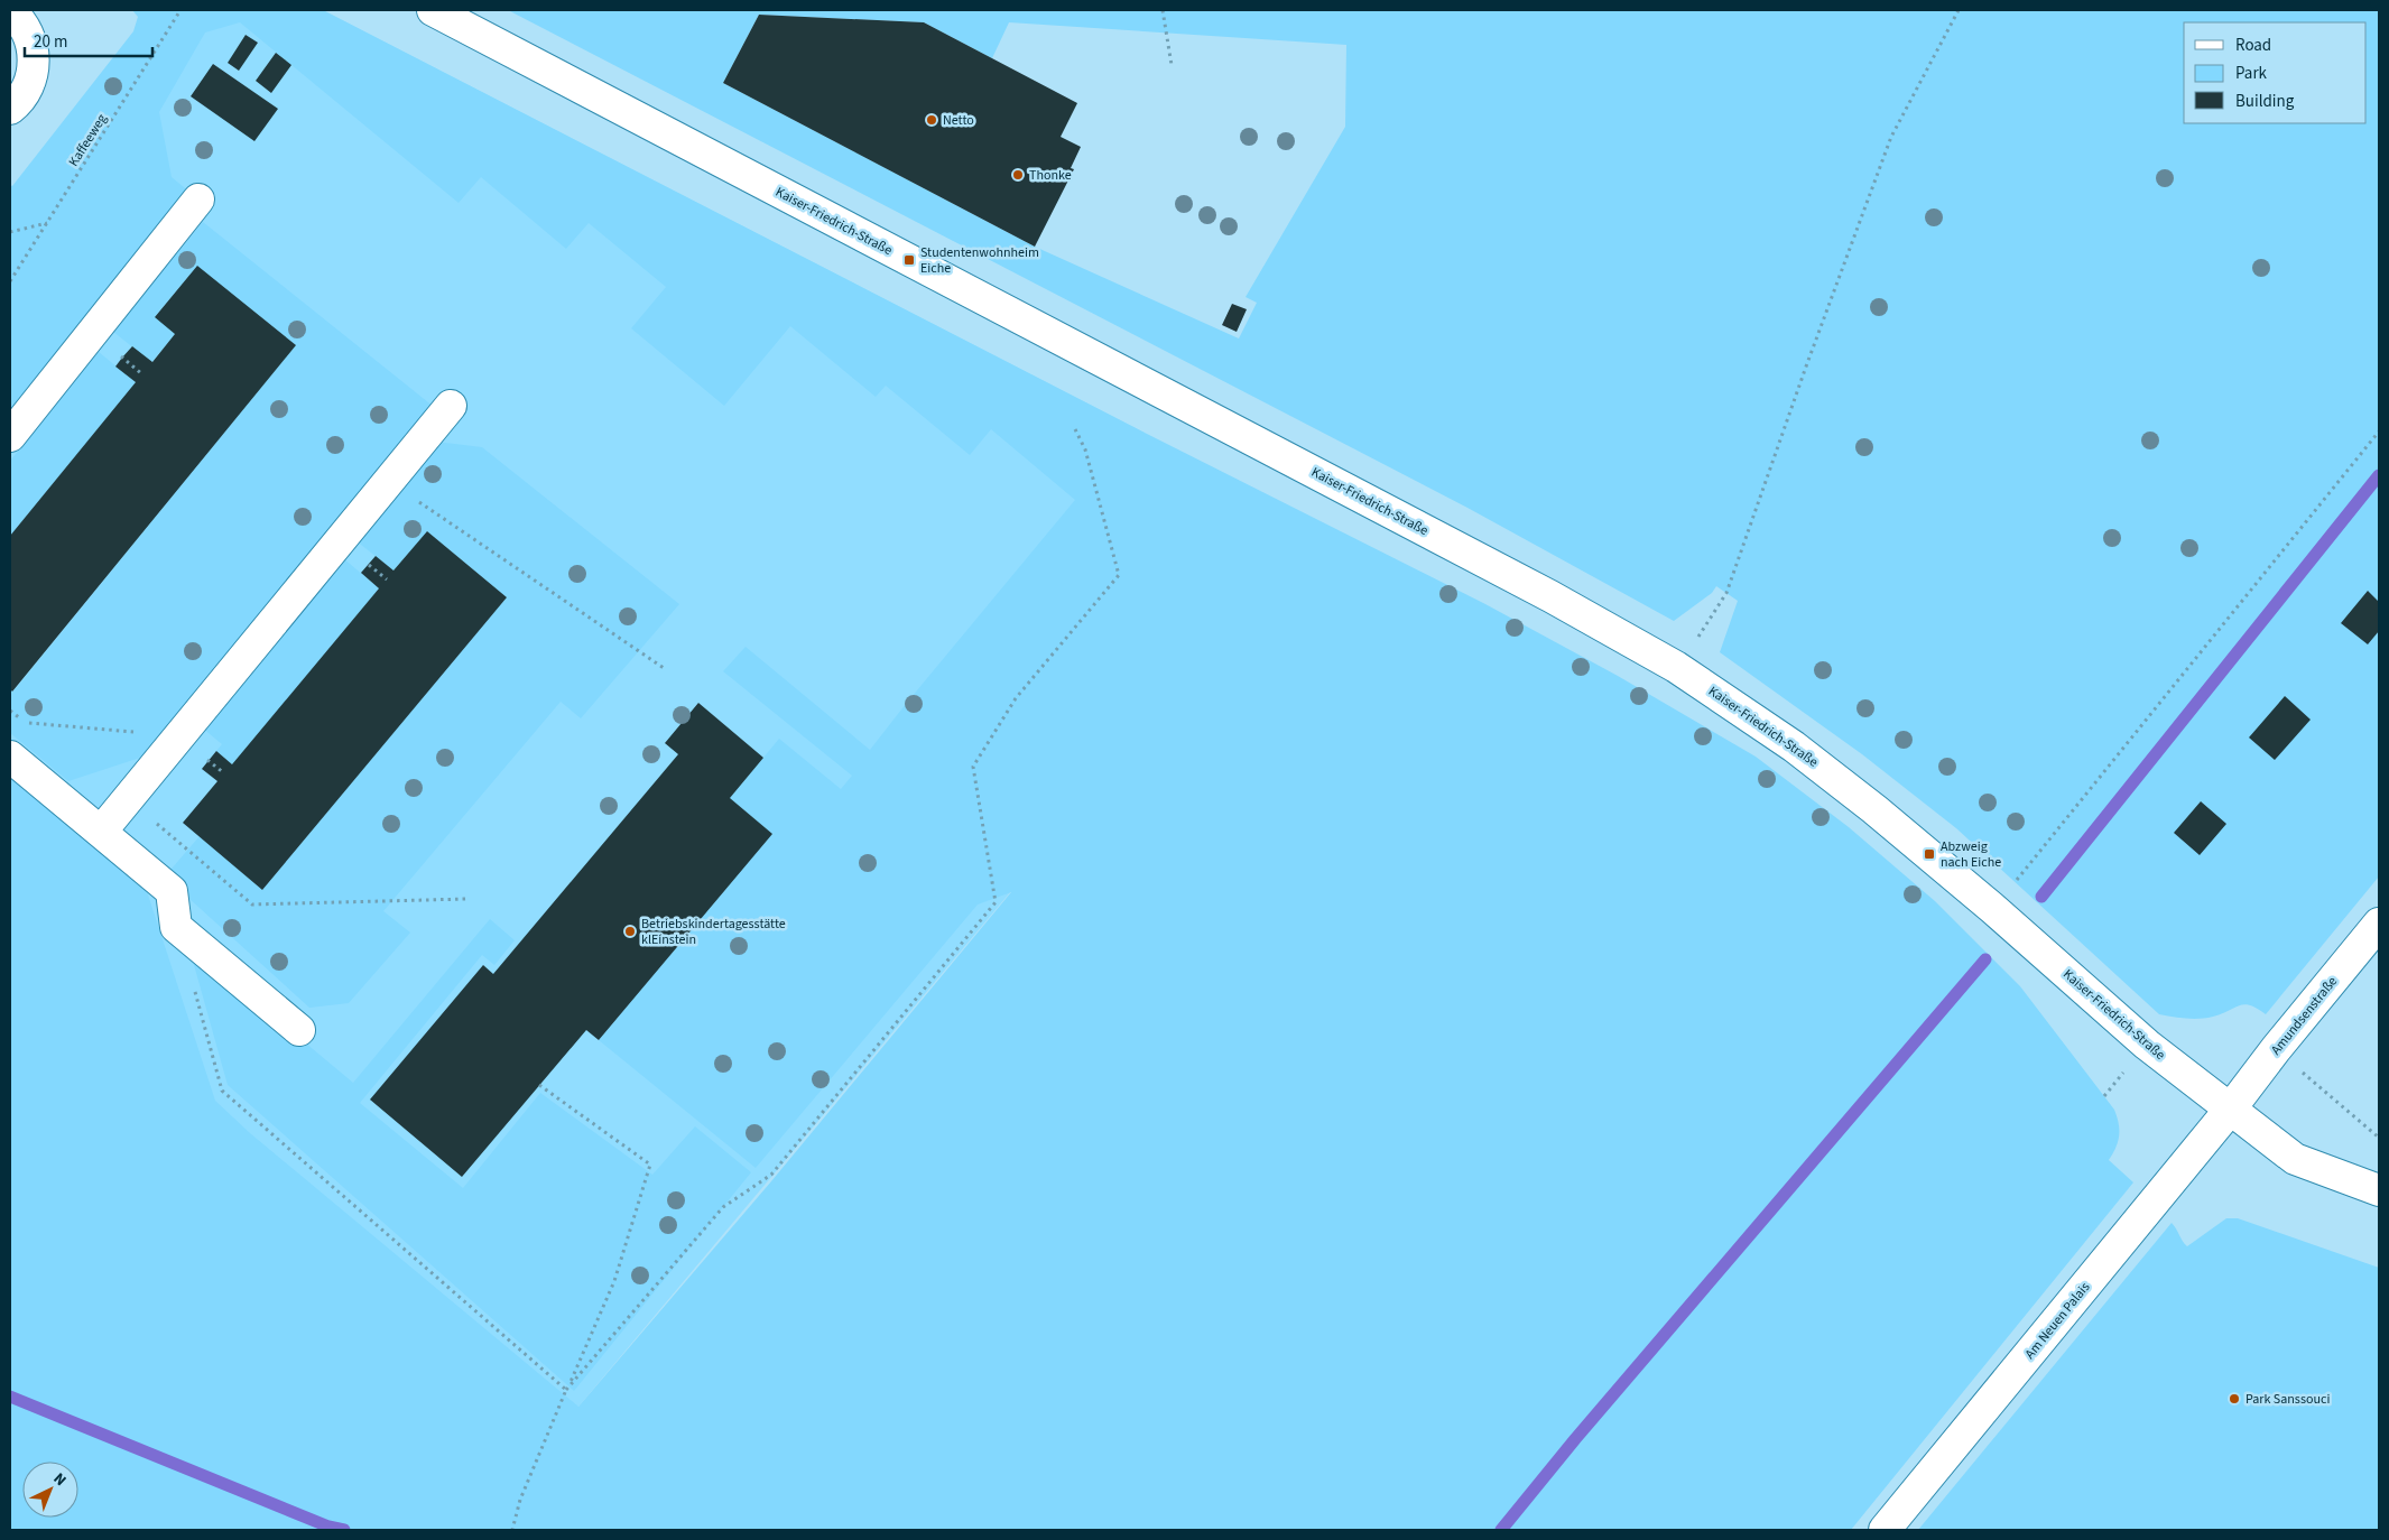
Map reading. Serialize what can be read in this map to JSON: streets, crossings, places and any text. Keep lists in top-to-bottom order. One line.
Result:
{"streets":{"street":["Kaiser-Friedrich-Straße","Amundsenstraße","Am Neuen Palais"],"path":["Kaffeeweg"]},"crossings":[["Kaiser-Friedrich-Straße","Amundsenstraße"],["Kaiser-Friedrich-Straße","Am Neuen Palais"],["Amundsenstraße","Am Neuen Palais"]],"places":{"other":["Netto","Thonke","Betriebskindertagesstätte klEinstein","Park Sanssouci"],"transit":["Studentenwohnheim Eiche","Abzweig nach Eiche"]},"legend":["Road","Park","Building"],"scale_bar":"20 m","north":"top right"}
